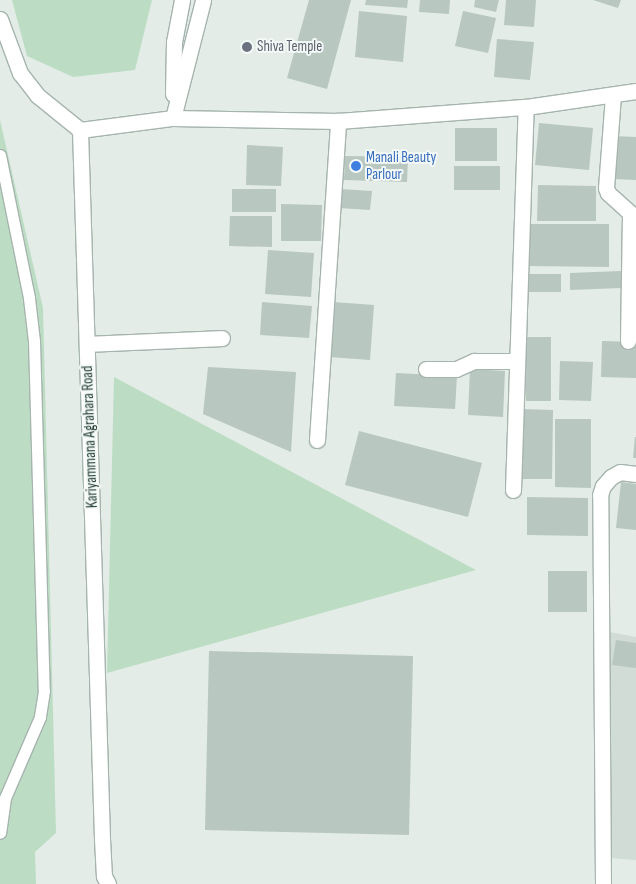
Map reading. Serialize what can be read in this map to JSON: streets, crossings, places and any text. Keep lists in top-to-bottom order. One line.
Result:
{"streets":{"street":["Kariyammana Agrahara Road"]},"places":["Shiva Temple","Manali Beauty Parlour"]}
